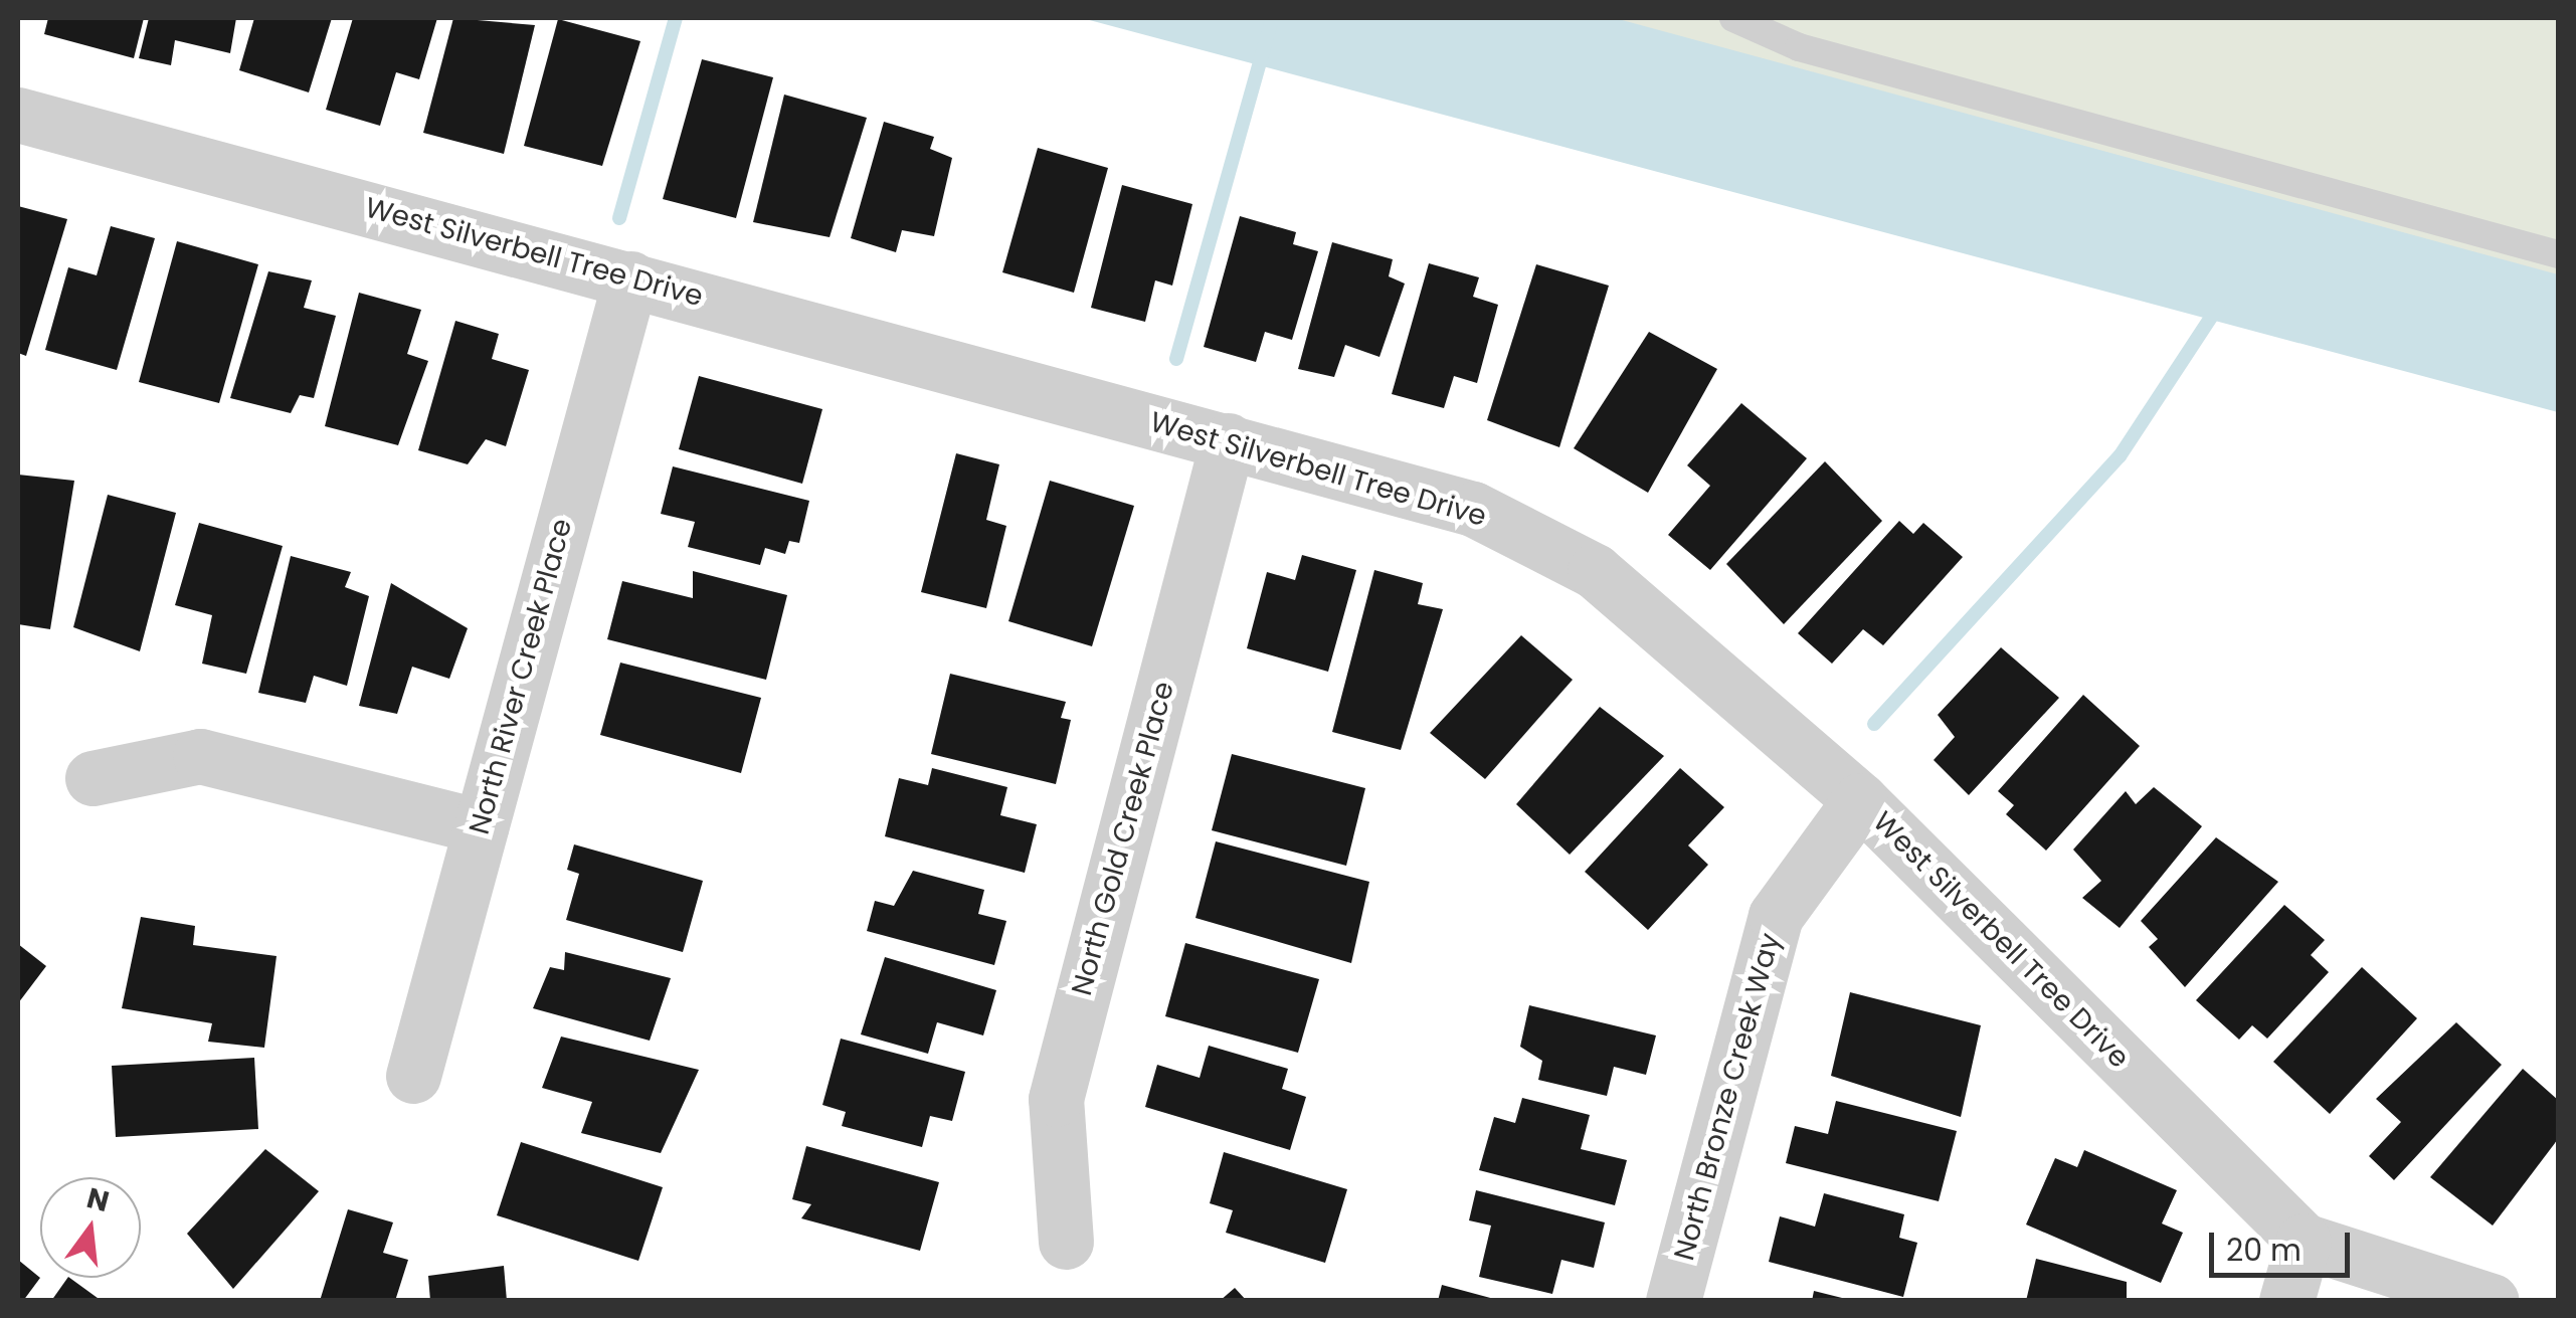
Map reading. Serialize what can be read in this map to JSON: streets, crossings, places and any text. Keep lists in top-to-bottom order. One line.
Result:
{"streets":{"street":["West Silverbell Tree Drive","North River Creek Place","North Gold Creek Place","North Bronze Creek Way"]},"crossings":[["West Silverbell Tree Drive","North River Creek Place"],["West Silverbell Tree Drive","North Gold Creek Place"],["West Silverbell Tree Drive","North Bronze Creek Way"]],"scale_bar":"20 m","north":"top"}
